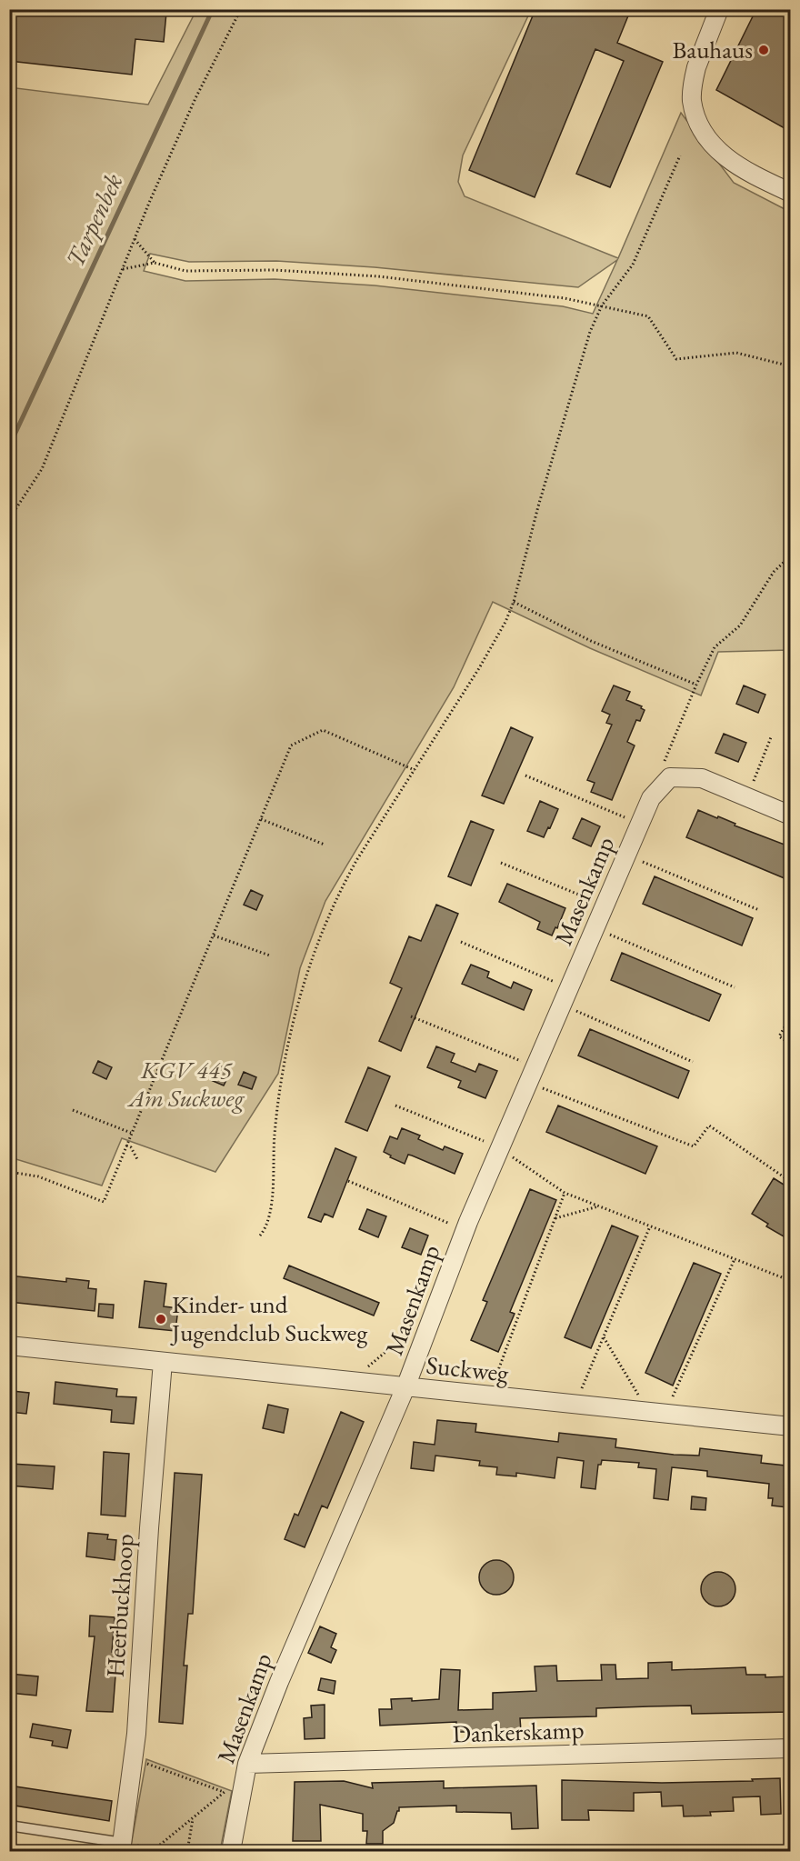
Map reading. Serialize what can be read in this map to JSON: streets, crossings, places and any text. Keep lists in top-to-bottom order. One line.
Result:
{"streets":{"street":["Masenkamp","Suckweg","Heerbuckhoop","Dankerskamp"]},"crossings":[["Masenkamp","Suckweg"],["Masenkamp","Dankerskamp"],["Suckweg","Heerbuckhoop"]],"water":["Tarpenbek"],"parks":["KGV 445 Am Suckweg"],"places":["Bauhaus","Kinder- und Jugendclub Suckweg"]}
